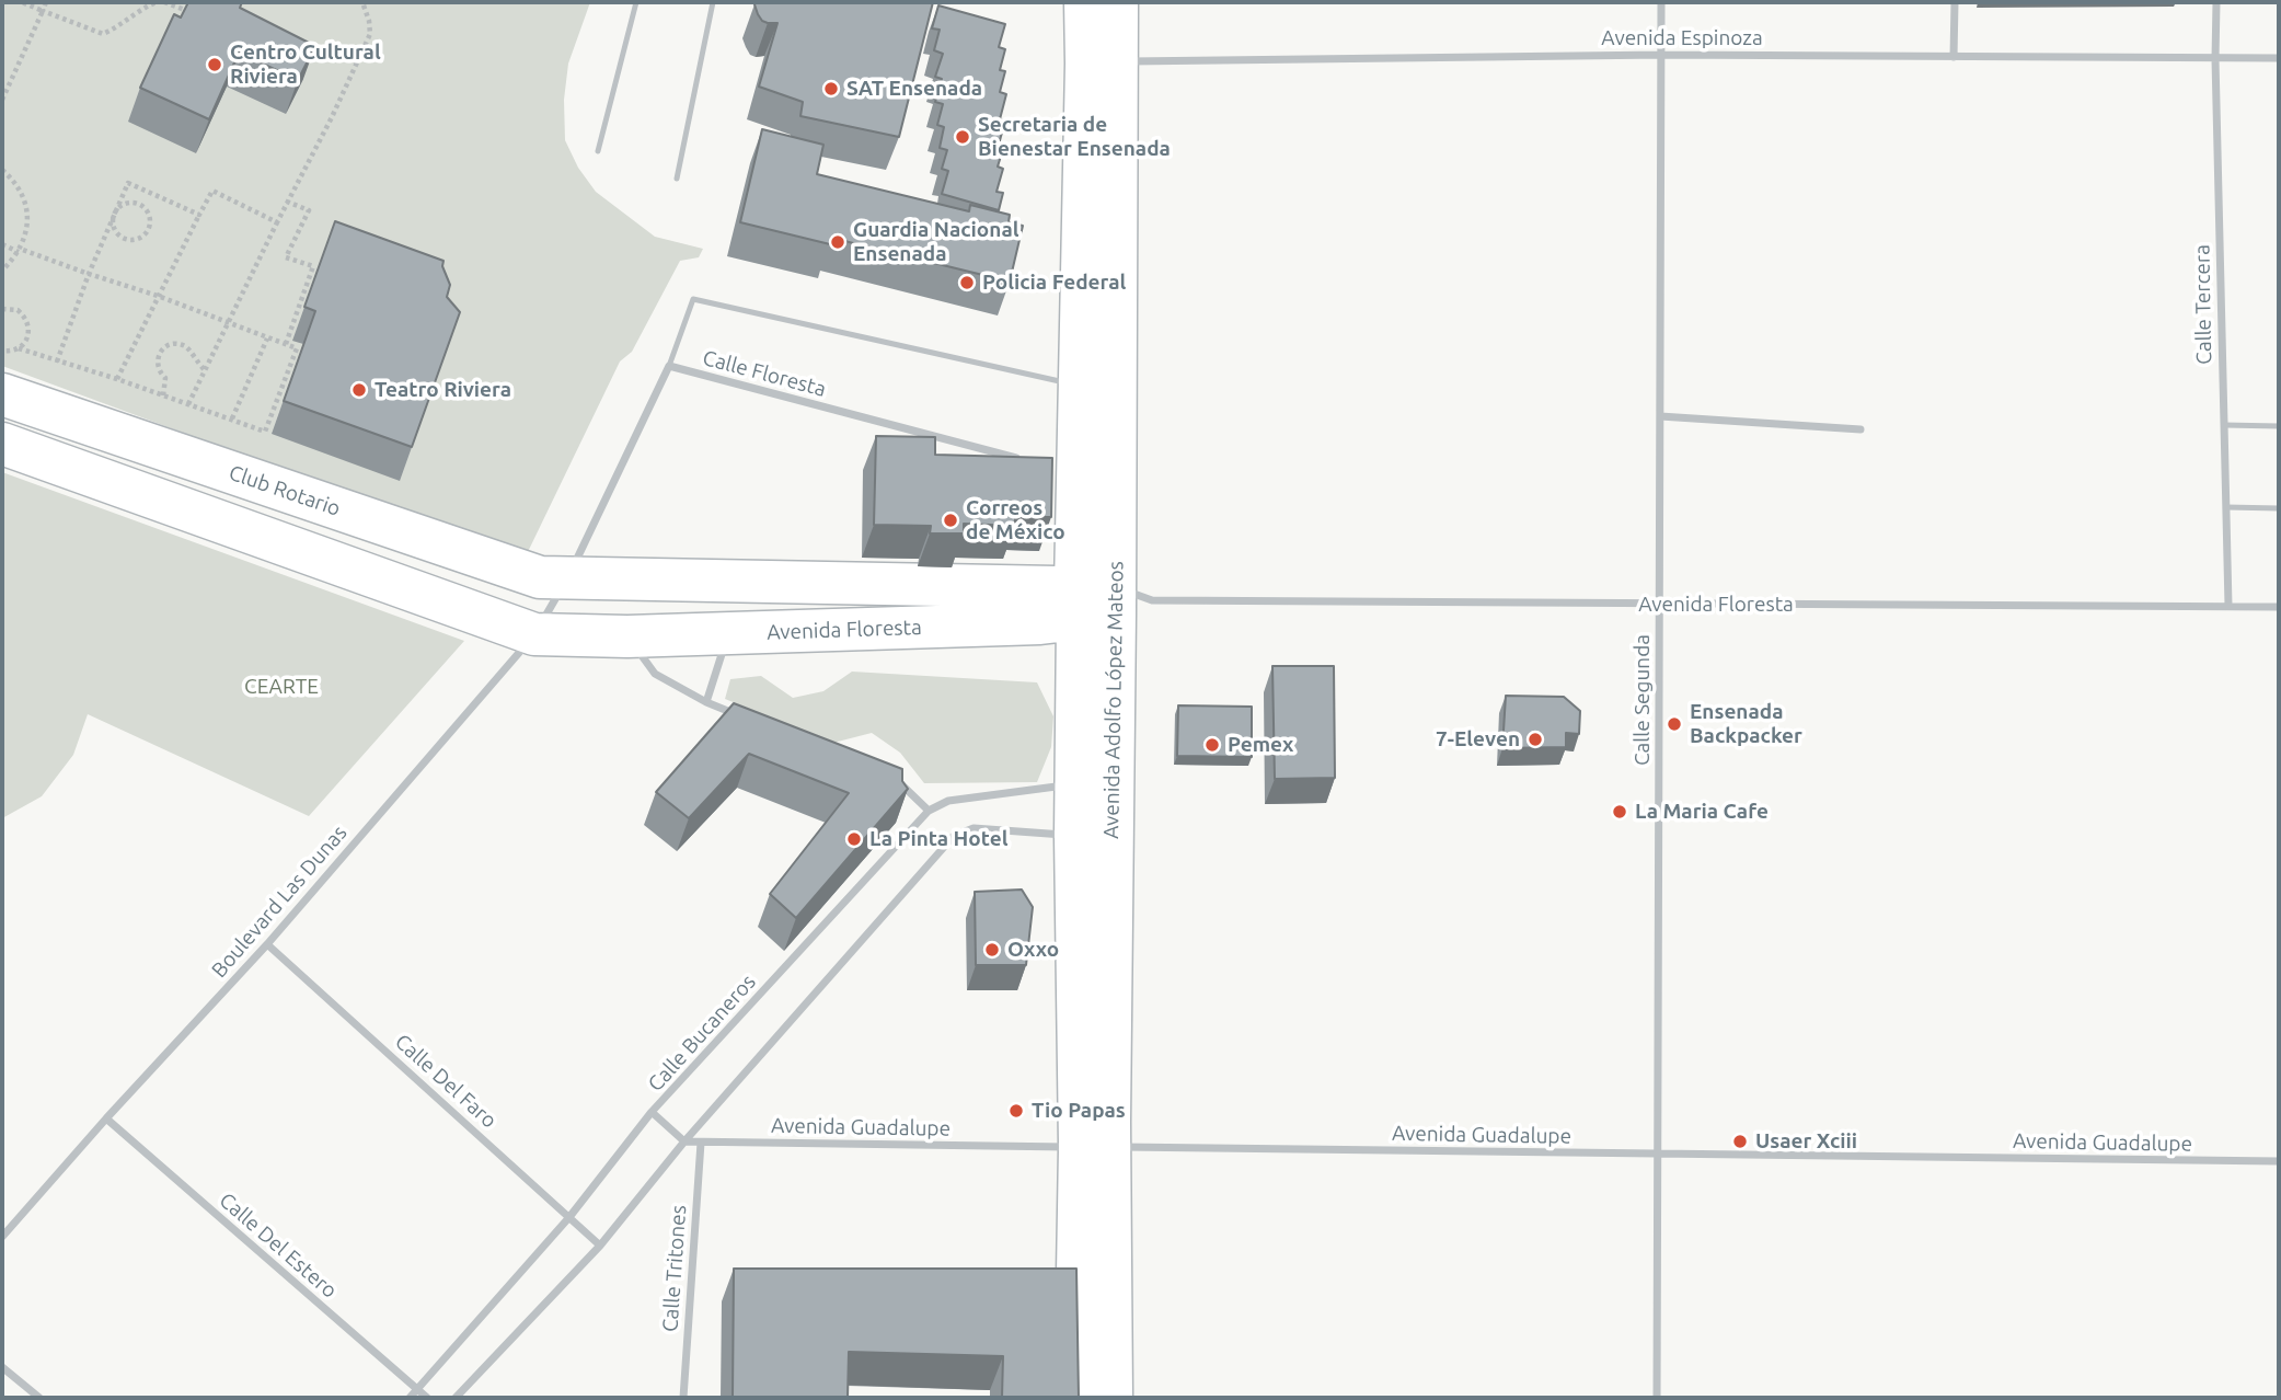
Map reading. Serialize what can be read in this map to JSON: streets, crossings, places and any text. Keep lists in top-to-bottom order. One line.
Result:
{"streets":{"main road":["Club Rotario","Avenida Floresta","Avenida Adolfo López Mateos"],"street":["Avenida Espinoza","Calle Tercera","Calle Floresta","Calle Segunda","Boulevard Las Dunas","Calle Bucaneros","Calle Del Faro","Avenida Guadalupe","Calle Del Estero","Calle Tritones"]},"crossings":[["Avenida Espinoza","Calle Tercera"],["Avenida Espinoza","Avenida Adolfo López Mateos"],["Avenida Espinoza","Calle Segunda"],["Calle Tercera","Avenida Floresta"],["Calle Floresta","Club Rotario"],["Calle Floresta","Avenida Floresta"],["Calle Floresta","Boulevard Las Dunas"],["Club Rotario","Avenida Floresta"],["Club Rotario","Boulevard Las Dunas"],["Avenida Floresta","Avenida Adolfo López Mateos"],["Avenida Floresta","Calle Segunda"],["Avenida Floresta","Boulevard Las Dunas"],["Avenida Adolfo López Mateos","Calle Bucaneros"],["Avenida Adolfo López Mateos","Avenida Guadalupe"],["Calle Segunda","Avenida Guadalupe"],["Boulevard Las Dunas","Calle Del Faro"],["Boulevard Las Dunas","Calle Del Estero"],["Calle Bucaneros","Calle Del Faro"],["Calle Bucaneros","Calle Del Estero"],["Avenida Guadalupe","Calle Tritones"]],"parks":["CEARTE"],"places":["Centro Cultural Riviera","SAT Ensenada","Secretaria de Bienestar Ensenada","Guardia Nacional Ensenada","Policia Federal","Teatro Riviera","Correos de México","Ensenada Backpacker","7-Eleven","Pemex","La Maria Cafe","La Pinta Hotel","Oxxo","Tio Papas","Usaer Xciii"]}
